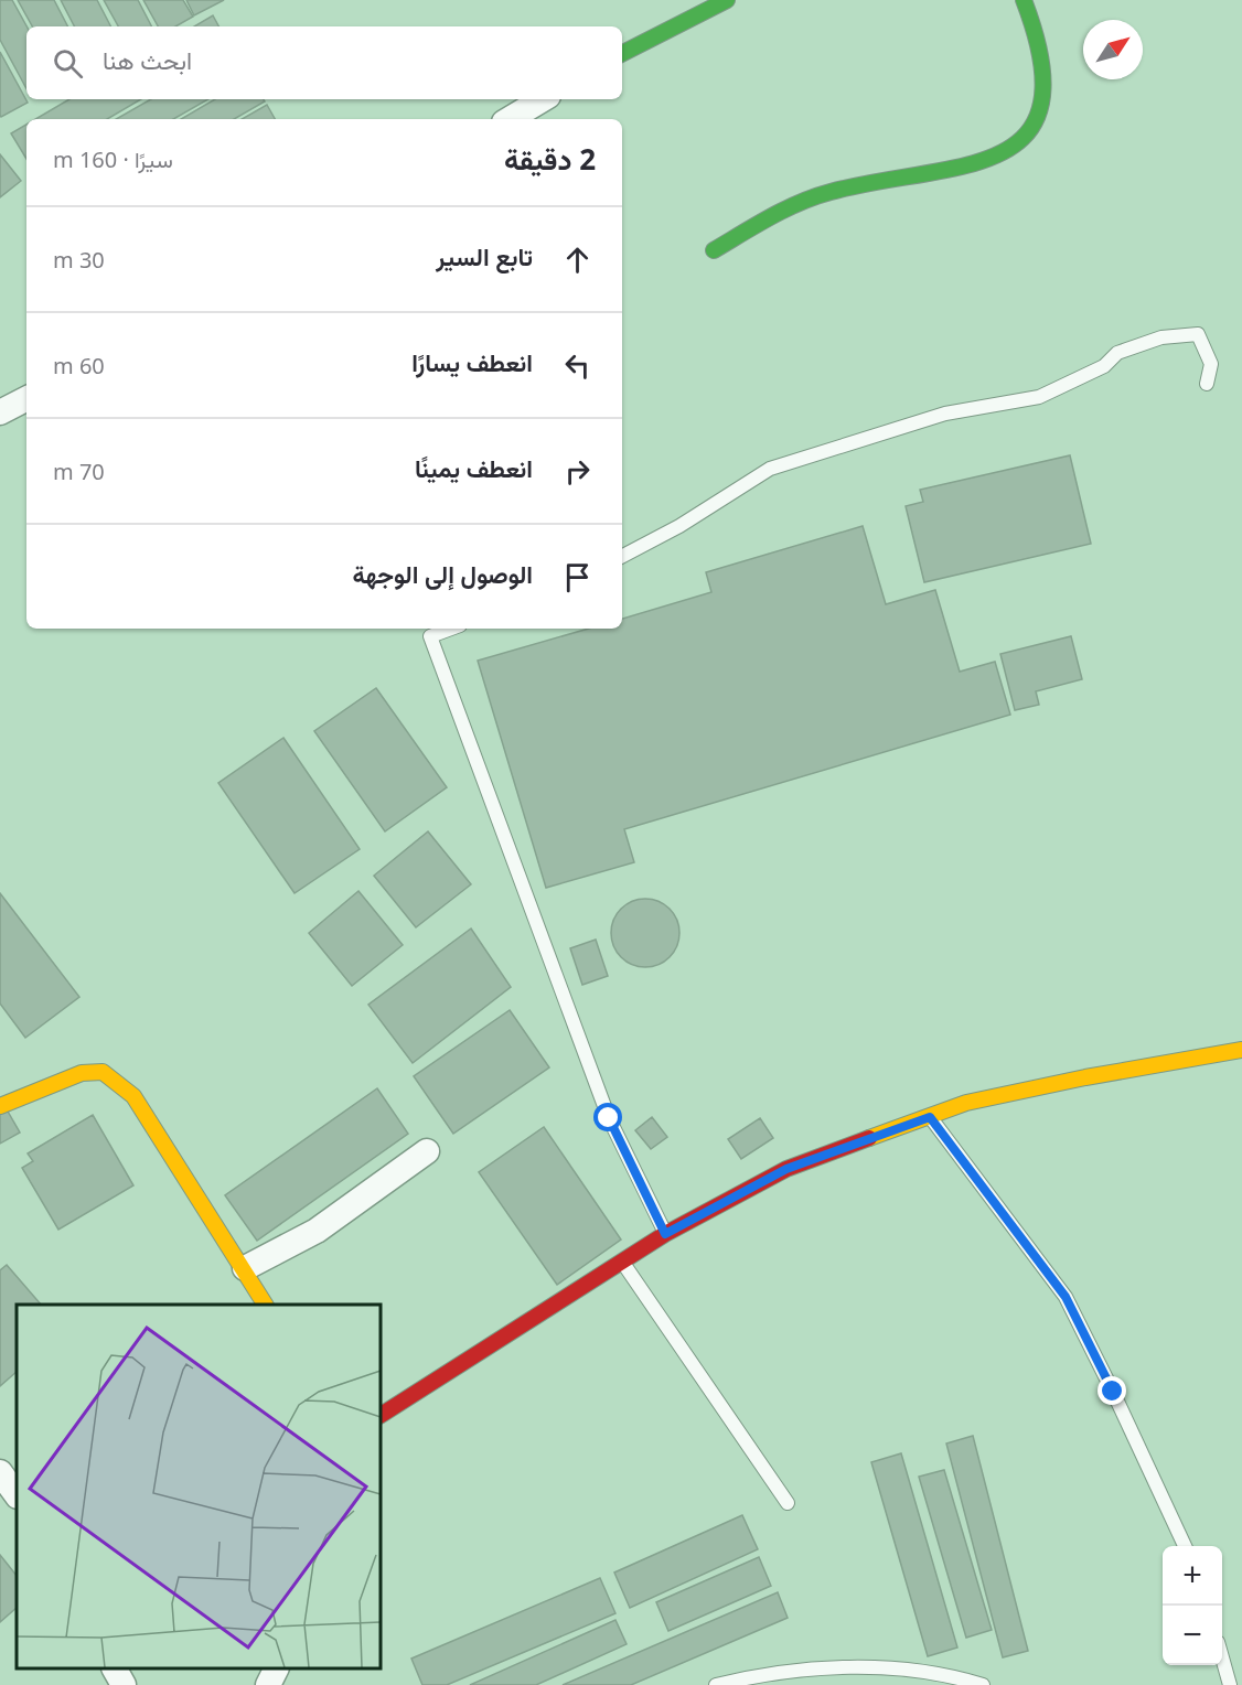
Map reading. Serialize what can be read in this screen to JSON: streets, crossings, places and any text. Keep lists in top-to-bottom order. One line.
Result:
{"north":"top right","page":{"search":"ابحث هنا","heading":["2 دقيقة","سيرًا · 160 m"],"list":[["تابع السير","30 m"],["انعطف يسارًا","60 m"],["انعطف يمينًا","70 m"],"الوصول إلى الوجهة"],"map_buttons":["+","−"]}}
